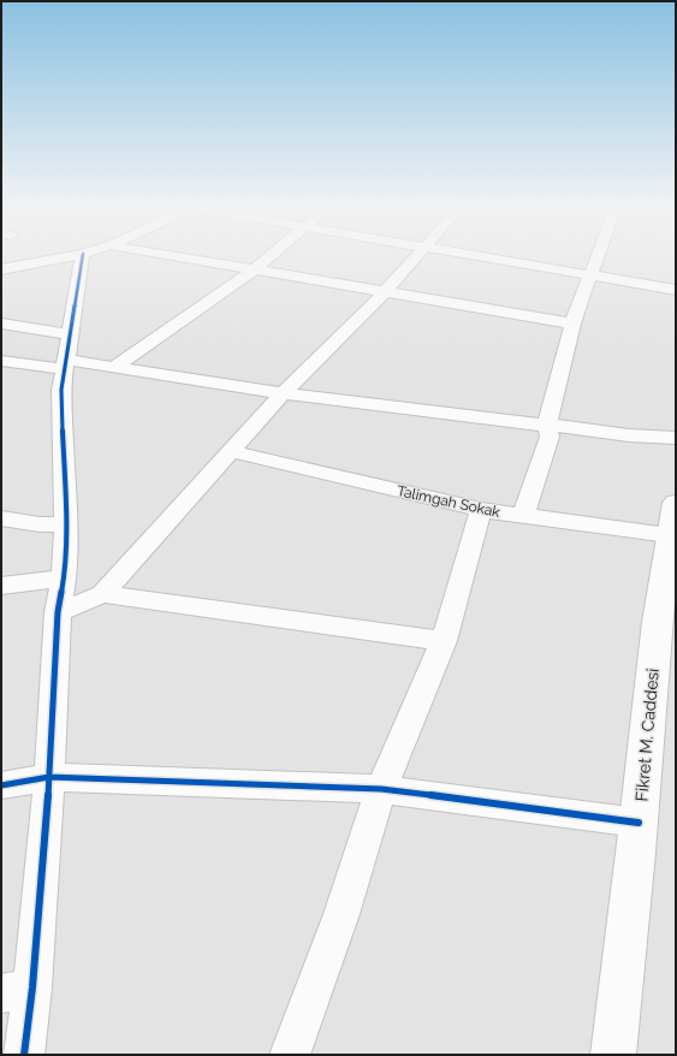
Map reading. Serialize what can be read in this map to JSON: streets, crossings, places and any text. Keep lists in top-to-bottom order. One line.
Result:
{"streets":{"main road":["Fikret M. Caddesi"],"street":["Talimgah Sokak"]},"crossings":[["Talimgah Sokak","Fikret M. Caddesi"]]}
